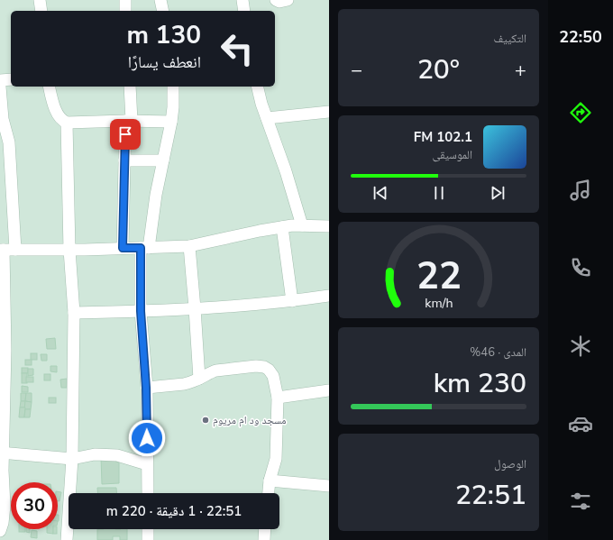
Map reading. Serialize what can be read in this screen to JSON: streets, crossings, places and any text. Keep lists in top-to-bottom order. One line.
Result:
{"places":["مسجد ود ام مريوم"],"page":{"tabs":"22:50","tile":["التكييف",["المدى · 46%","230 km"],["الوصول","22:51"]],"turn":["130 m","انعطف يسارًا"],"heat":["−","20°","+"],"song":["102.1 FM","الموسيقى"],"limit":"30","trip":"22:51 · 1 دقيقة · 220 m","gauge":["22","km/h"]}}
